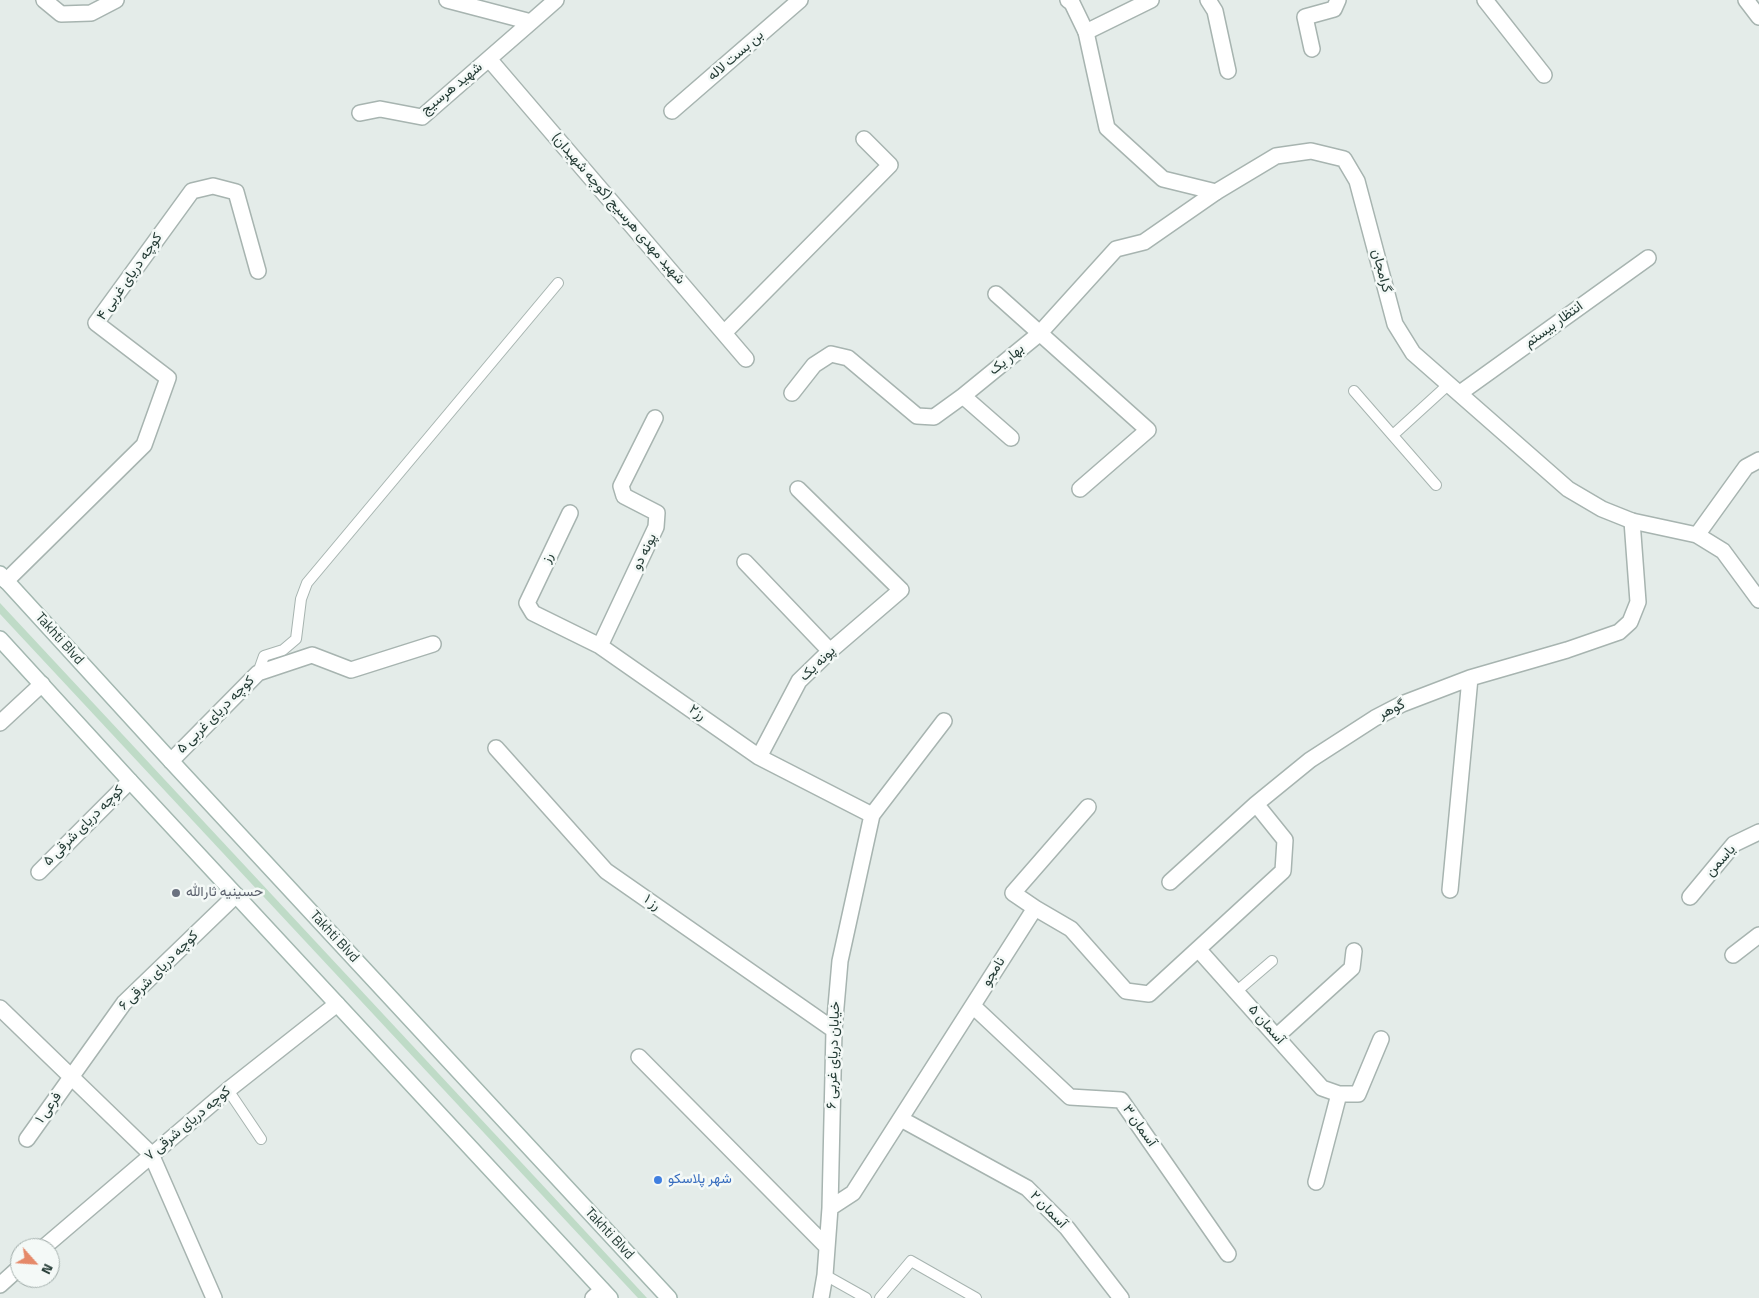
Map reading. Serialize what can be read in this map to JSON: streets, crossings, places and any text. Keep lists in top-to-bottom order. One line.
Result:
{"streets":{"street":["بن بست لاله","شهید هرسیج","شهید مهدی هرسیج (کوچه شهیدان)","گرامجان","کوچه دریای غربی ۴","انتظار بیستم","بهار یک","پونه دو","رز","Takhti Blvd","پونه یک","گوهر","رز۲","کوچه دریای غربی ۵","کوچه دریای شرقی ۵","یاسمن","رز ۱","کوچه دریای شرقی ۶","نامجو","آسمان ۵","خیابان دریای غربی ۶","فرعی ۱","کوچه دریای شرقی ۷","آسمان ۳","آسمان ۲"]},"crossings":[["شهید هرسیج","شهید مهدی هرسیج (کوچه شهیدان)"],["گرامجان","انتظار بیستم"],["گرامجان","بهار یک"],["گرامجان","گوهر"],["کوچه دریای غربی ۴","Takhti Blvd"],["پونه دو","رز۲"],["رز","رز۲"],["Takhti Blvd","کوچه دریای غربی ۵"],["پونه یک","رز۲"],["رز۲","خیابان دریای غربی ۶"],["رز ۱","خیابان دریای غربی ۶"],["کوچه دریای شرقی ۶","فرعی ۱"],["نامجو","خیابان دریای غربی ۶"],["نامجو","آسمان ۳"],["نامجو","آسمان ۲"]],"places":["حسینیه ثارالله","شهر پلاسکو"],"north":"bottom right"}
